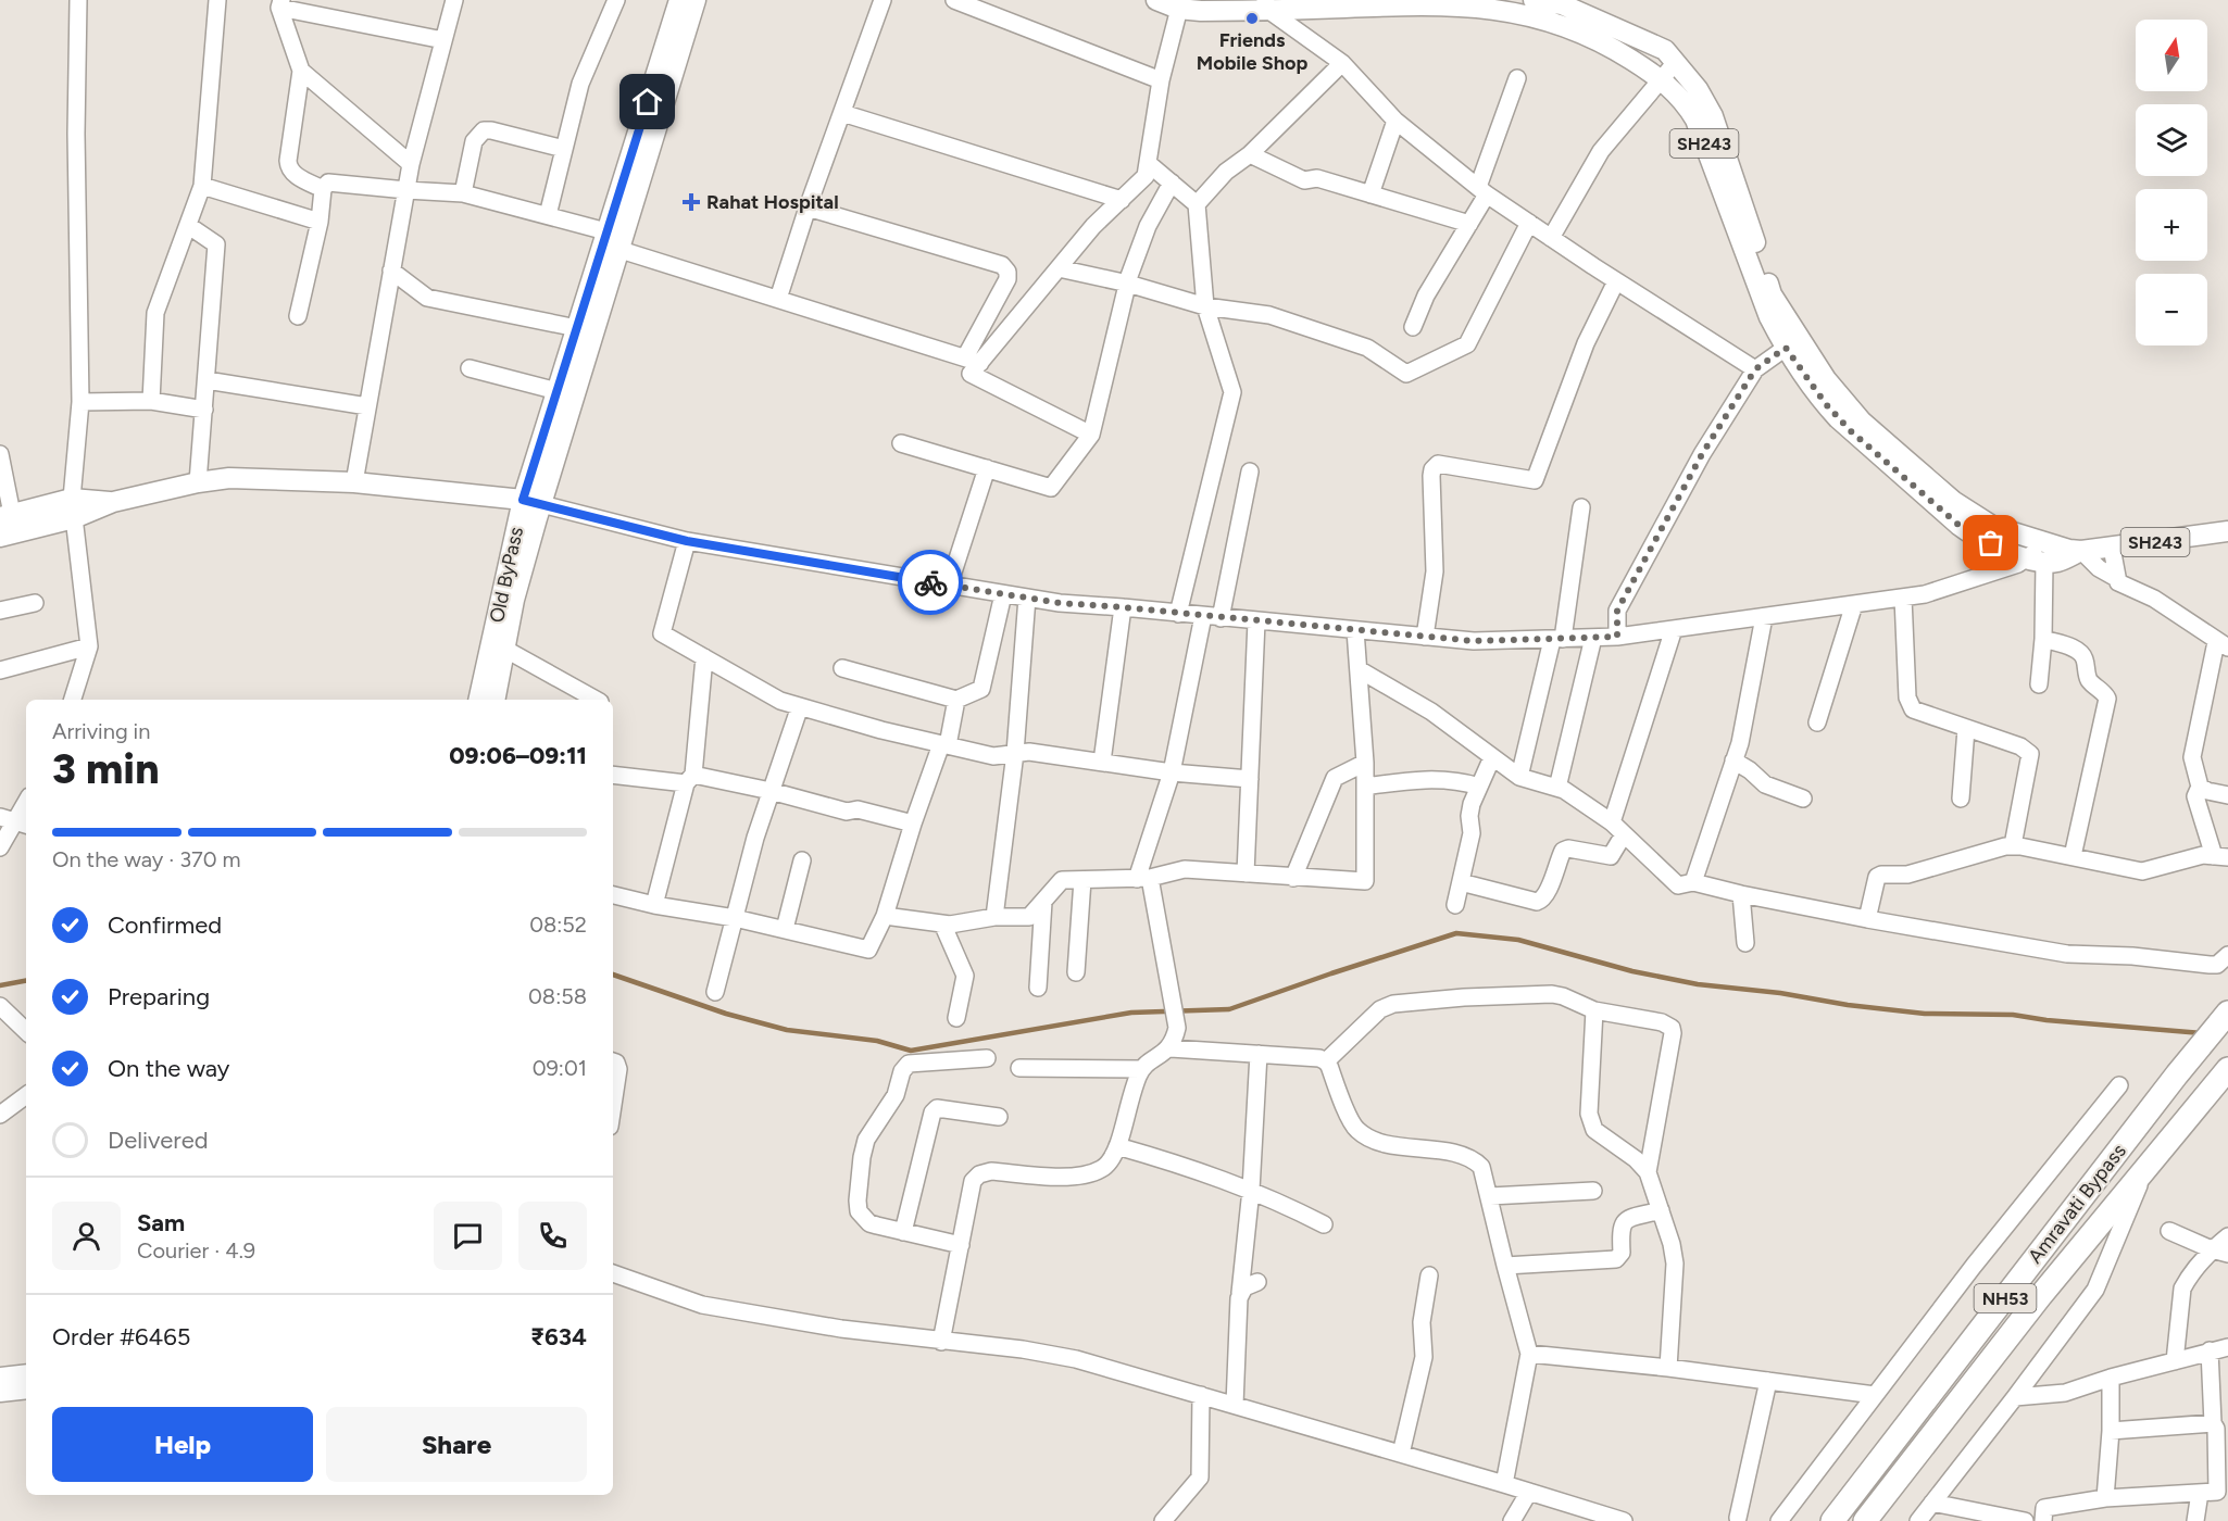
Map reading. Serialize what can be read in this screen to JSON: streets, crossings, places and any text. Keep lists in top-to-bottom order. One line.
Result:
{"streets":{"highway":["Amravati Bypass","NH53"],"main road":["SH243","Old ByPass"]},"places":{"other":["Friends Mobile Shop"],"health":["Rahat Hospital"]},"north":"top","page":{"map_buttons":["+","−"],"heading":["3 min","Arriving in","09:06–09:11"],"panel":["Sam","Courier · 4.9","Order #6465","₹634"],"bar":"On the way · 370 m","list":[["Confirmed","08:52"],["Preparing","08:58"],["On the way","09:01"],"Delivered"],"buttons":["Help","Share"]}}
